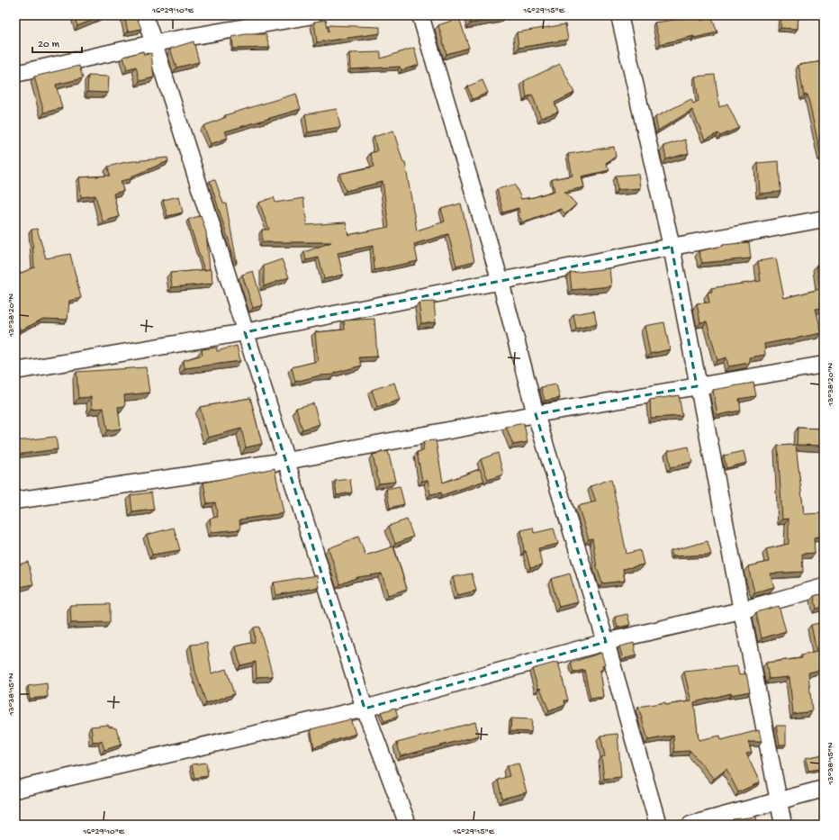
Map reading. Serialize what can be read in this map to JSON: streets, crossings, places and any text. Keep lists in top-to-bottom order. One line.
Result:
{"scale_bar":"20 m","coordinates":["16°29'10\"E","16°29'15\"E","13°38'20\"N","13°38'15\"N"]}
